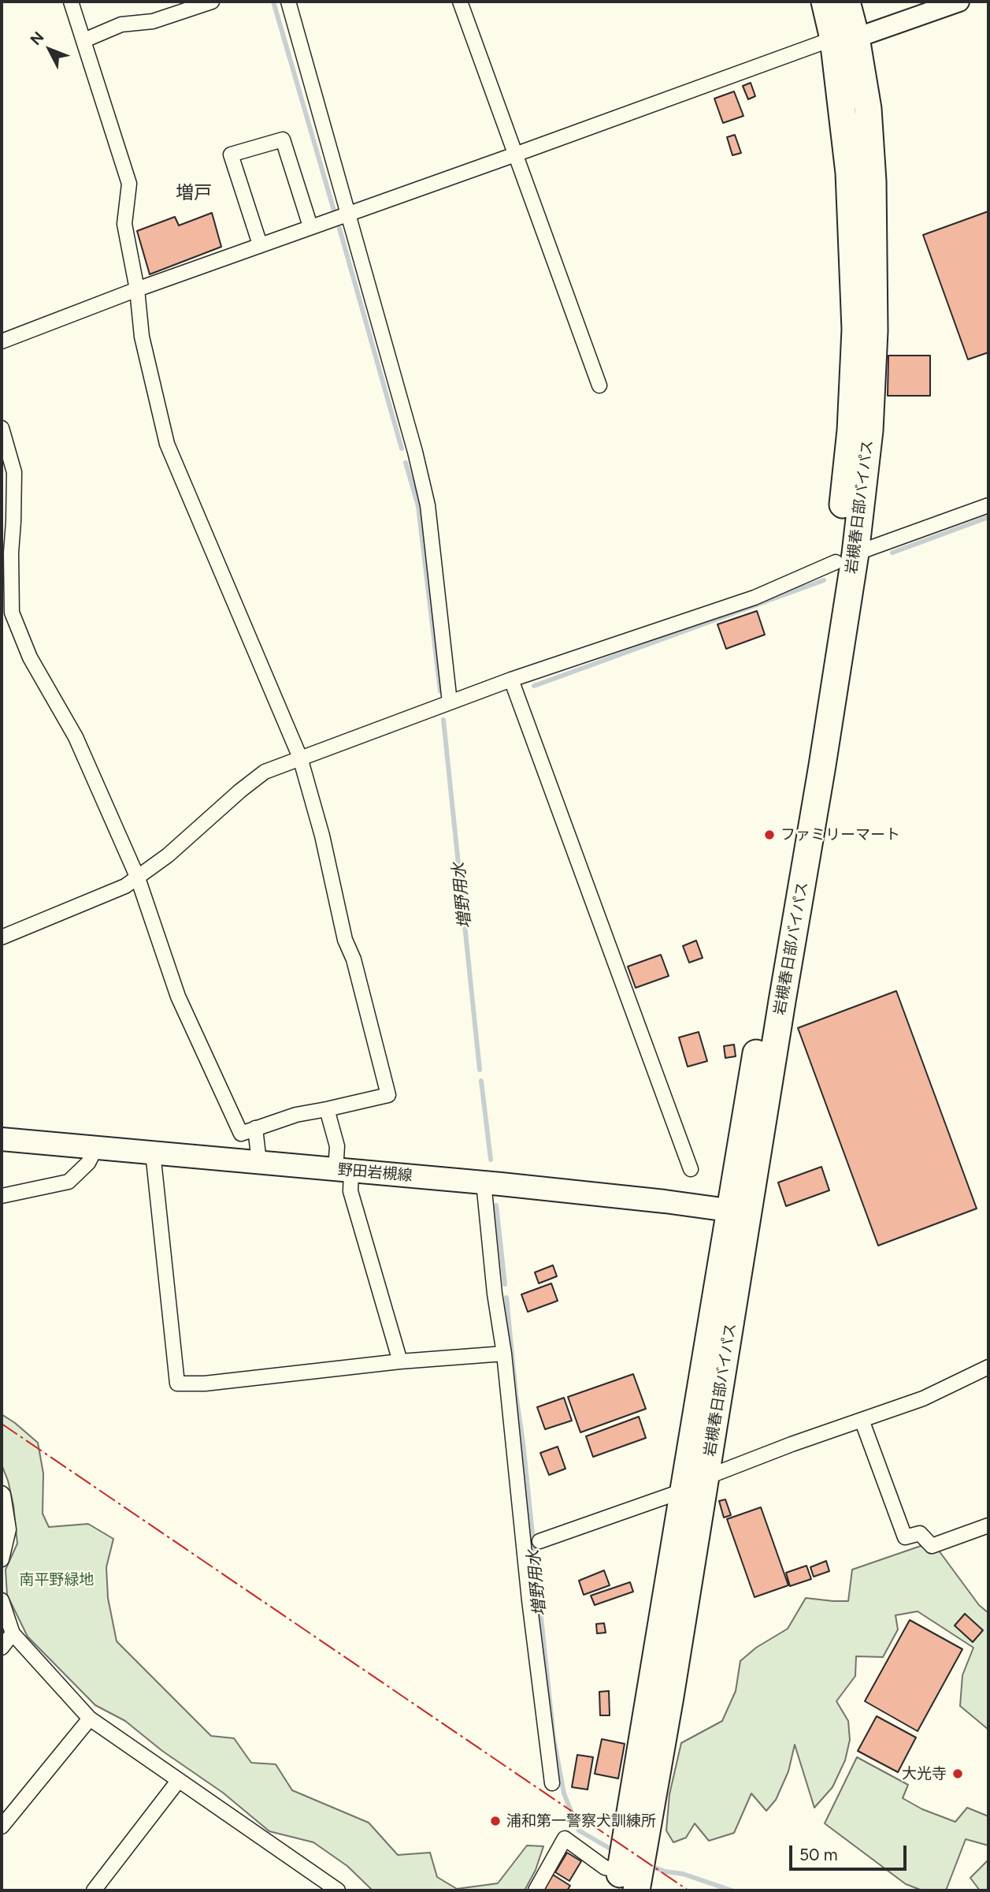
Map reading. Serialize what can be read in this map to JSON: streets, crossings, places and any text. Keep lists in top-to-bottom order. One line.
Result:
{"streets":{"highway":["岩槻春日部バイパス"],"main road":["野田岩槻線"]},"crossings":[["岩槻春日部バイパス","野田岩槻線"]],"districts":["増戸"],"water":["増野用水"],"parks":["南平野緑地"],"places":["ファミリーマート","大光寺","浦和第一警察犬訓練所"],"scale_bar":"50 m","north":"top left"}
